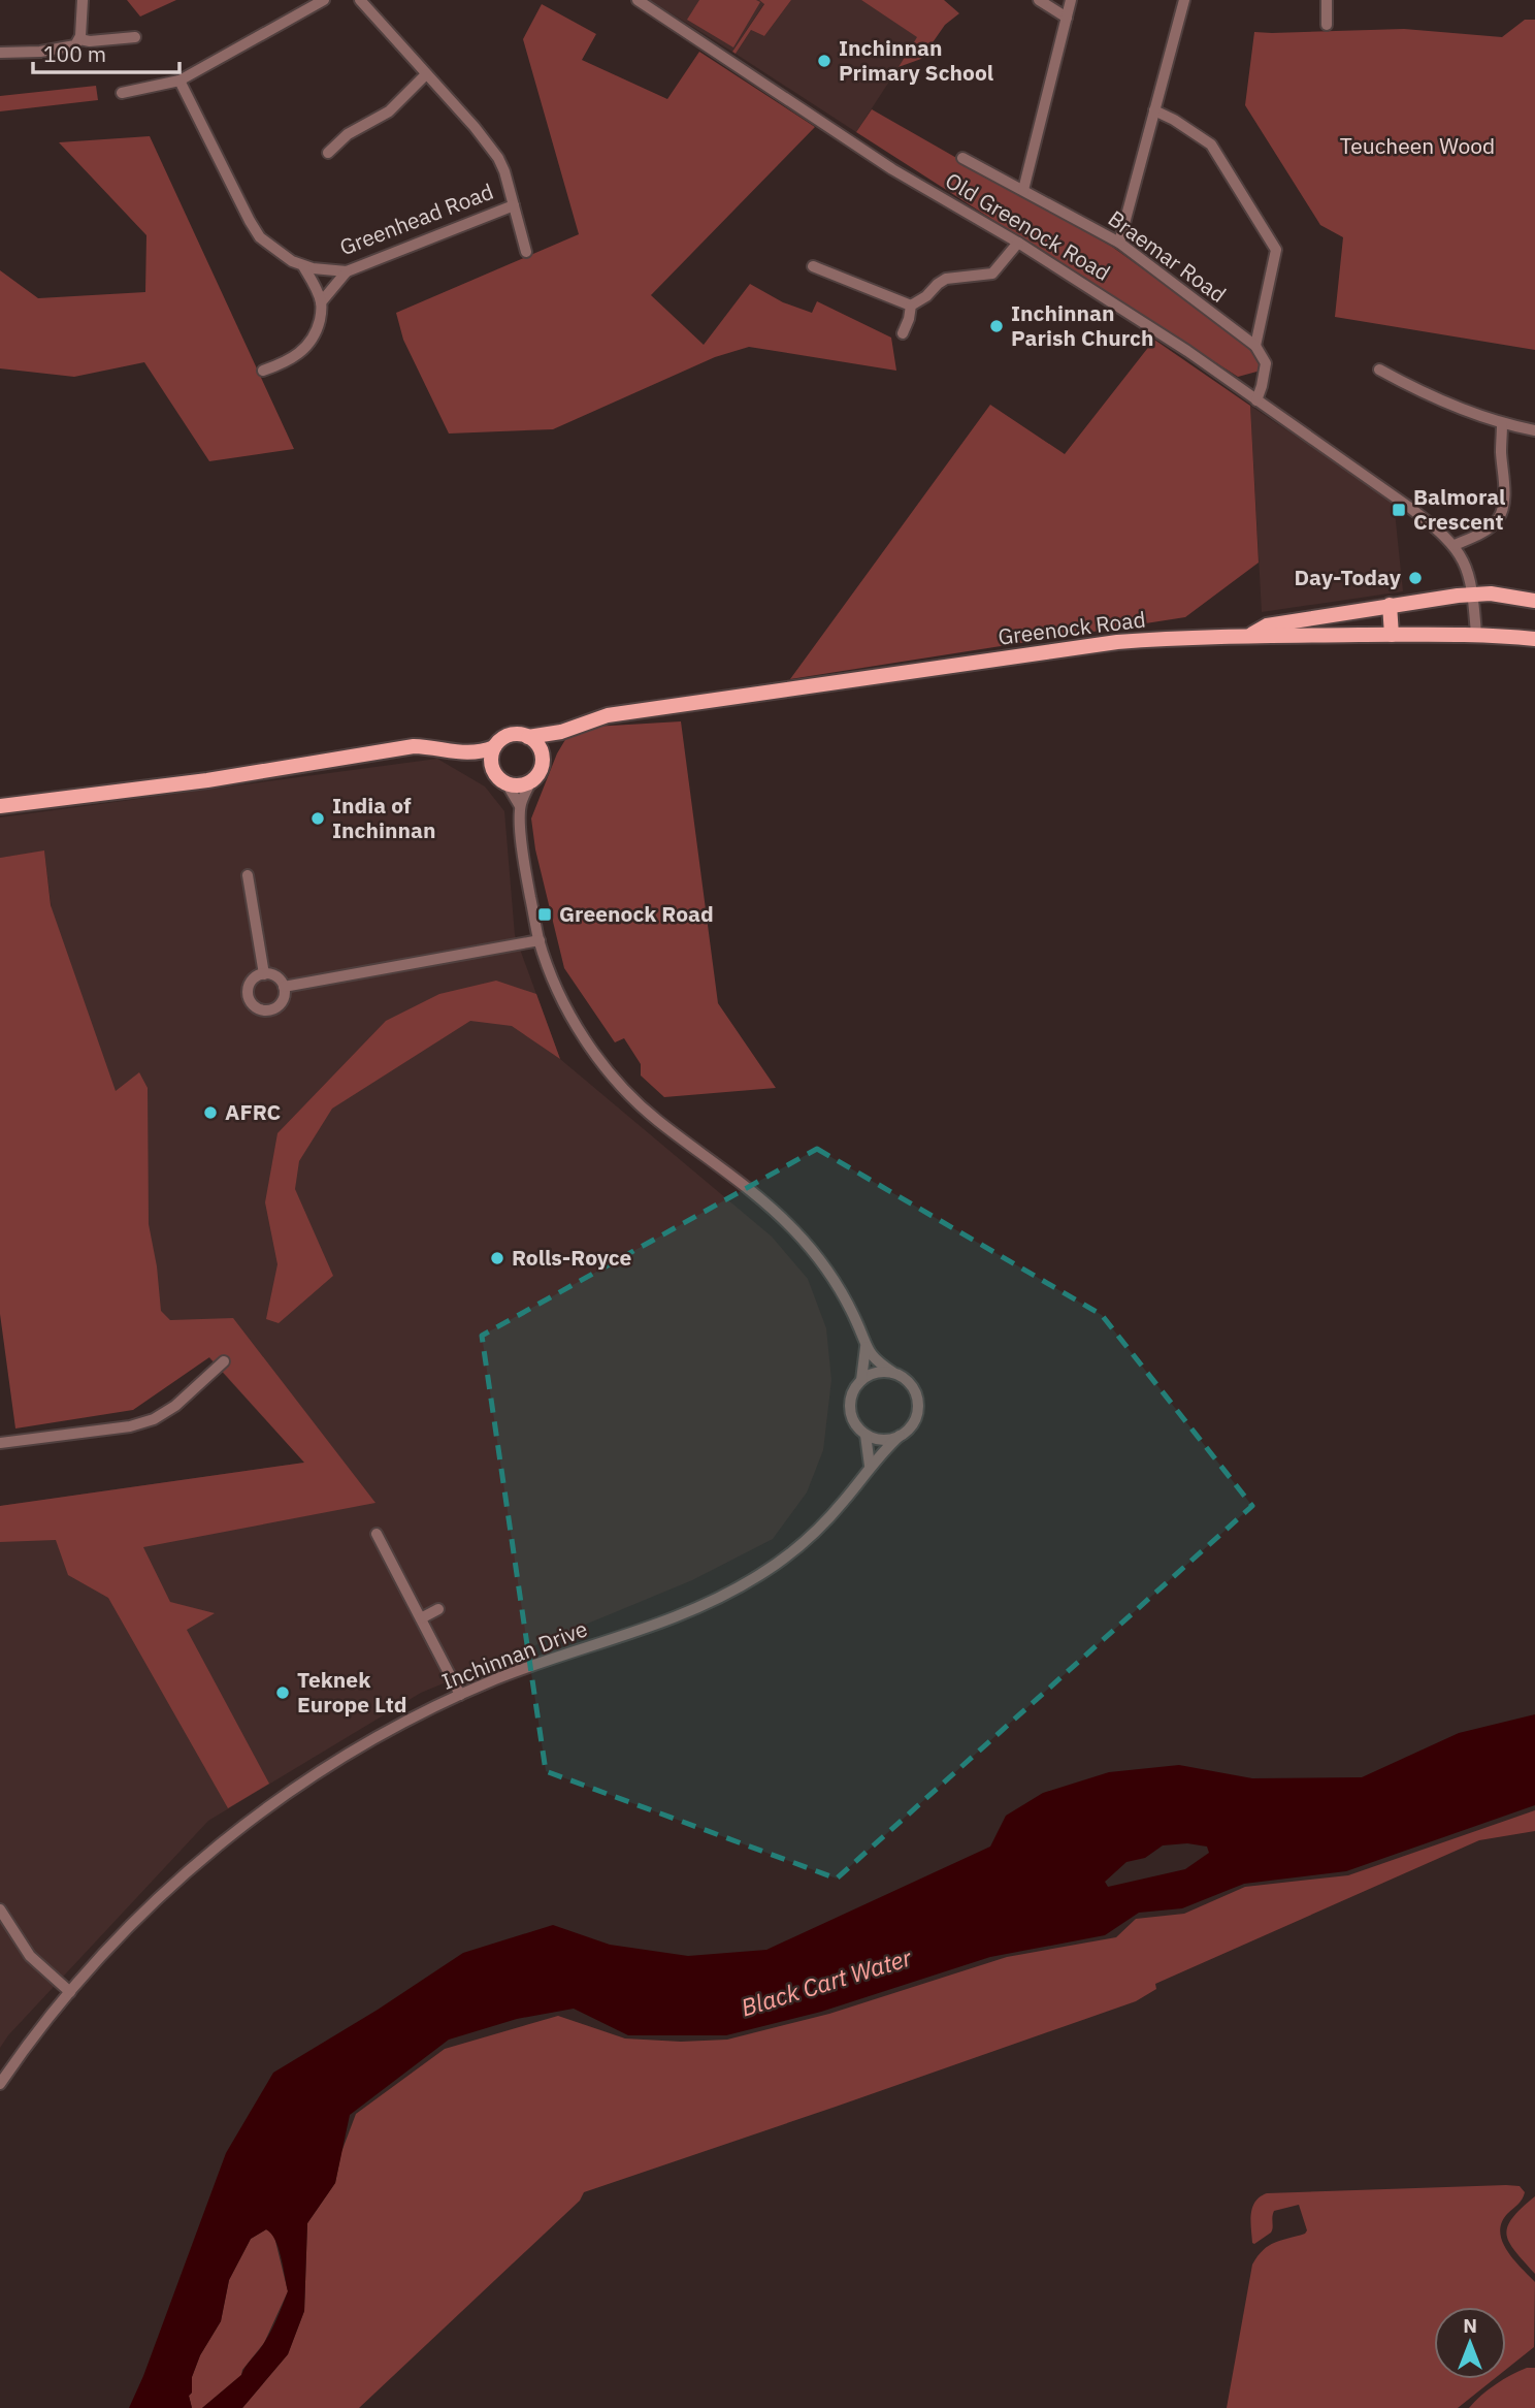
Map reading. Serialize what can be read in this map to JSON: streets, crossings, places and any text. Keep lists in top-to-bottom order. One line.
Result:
{"streets":{"main road":["Greenock Road"],"street":["Greenhead Road","Old Greenock Road","Braemar Road","Inchinnan Drive"]},"crossings":[["Old Greenock Road","Greenock Road"]],"water":["Black Cart Water"],"parks":["Teucheen Wood"],"places":{"other":["Inchinnan Primary School","Inchinnan Parish Church","Day-Today","India of Inchinnan","AFRC","Rolls-Royce","Teknek Europe Ltd"],"transit":["Balmoral Crescent","Greenock Road"]},"scale_bar":"100 m","north":"top"}
